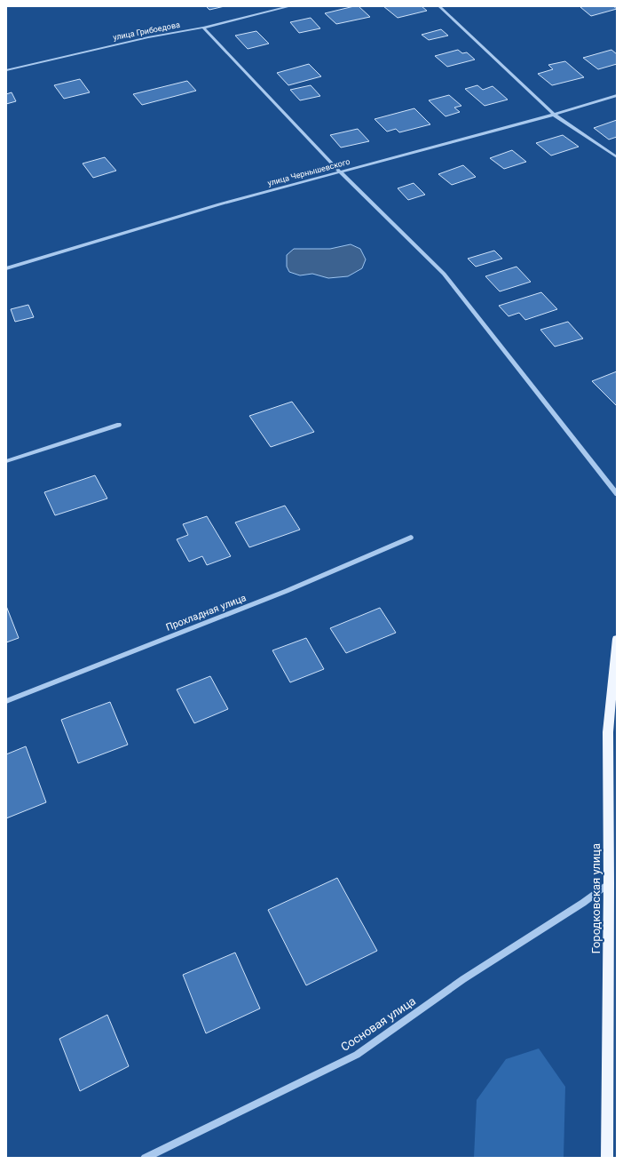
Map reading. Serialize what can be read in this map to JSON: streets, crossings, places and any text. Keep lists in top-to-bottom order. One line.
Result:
{"streets":{"main road":["Городковская улица"],"street":["улица Грибоедова","улица Чернышевского","Прохладная улица","Сосновая улица"]},"crossings":[["Городковская улица","Сосновая улица"]]}
